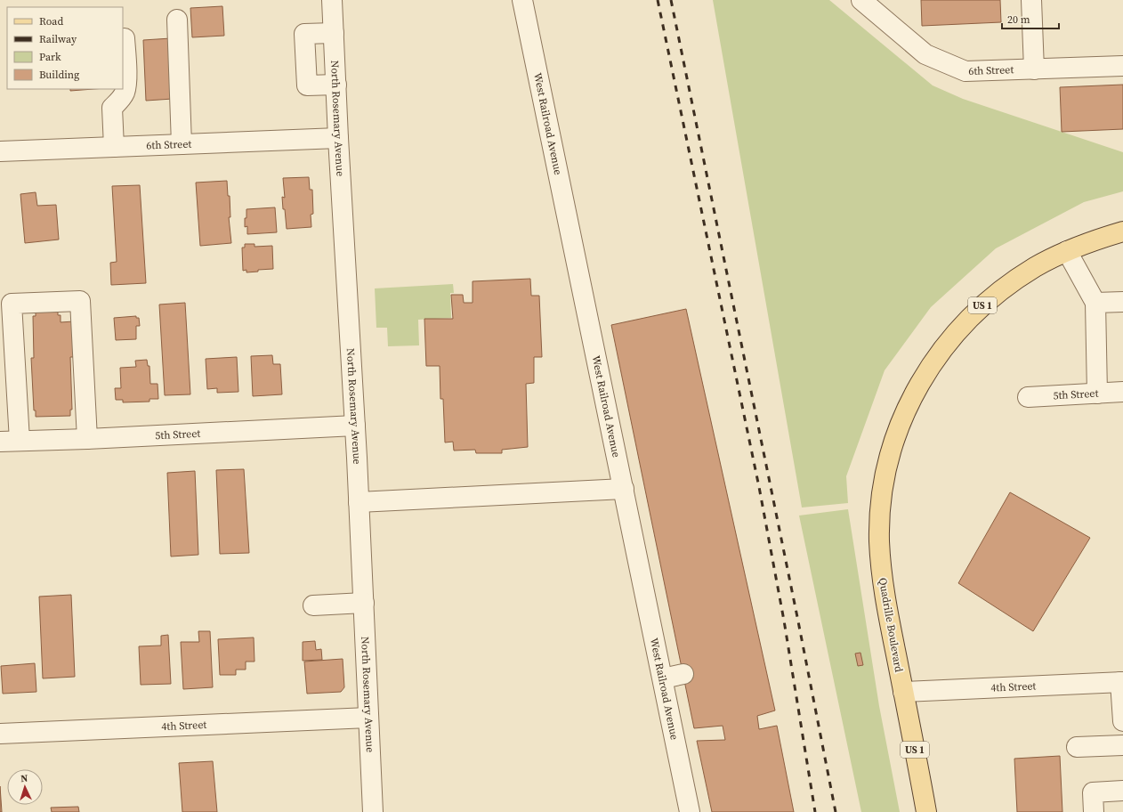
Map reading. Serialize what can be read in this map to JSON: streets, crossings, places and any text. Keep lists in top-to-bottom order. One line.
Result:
{"streets":{"main road":["US 1","Quadrille Boulevard"],"street":["6th Street","North Rosemary Avenue","West Railroad Avenue","5th Street","4th Street"]},"crossings":[["6th Street","North Rosemary Avenue"],["North Rosemary Avenue","5th Street"],["North Rosemary Avenue","4th Street"],["US 1","Quadrille Boulevard"],["Quadrille Boulevard","4th Street"]],"legend":["Road","Railway","Park","Building"],"scale_bar":"20 m","north":"top"}
